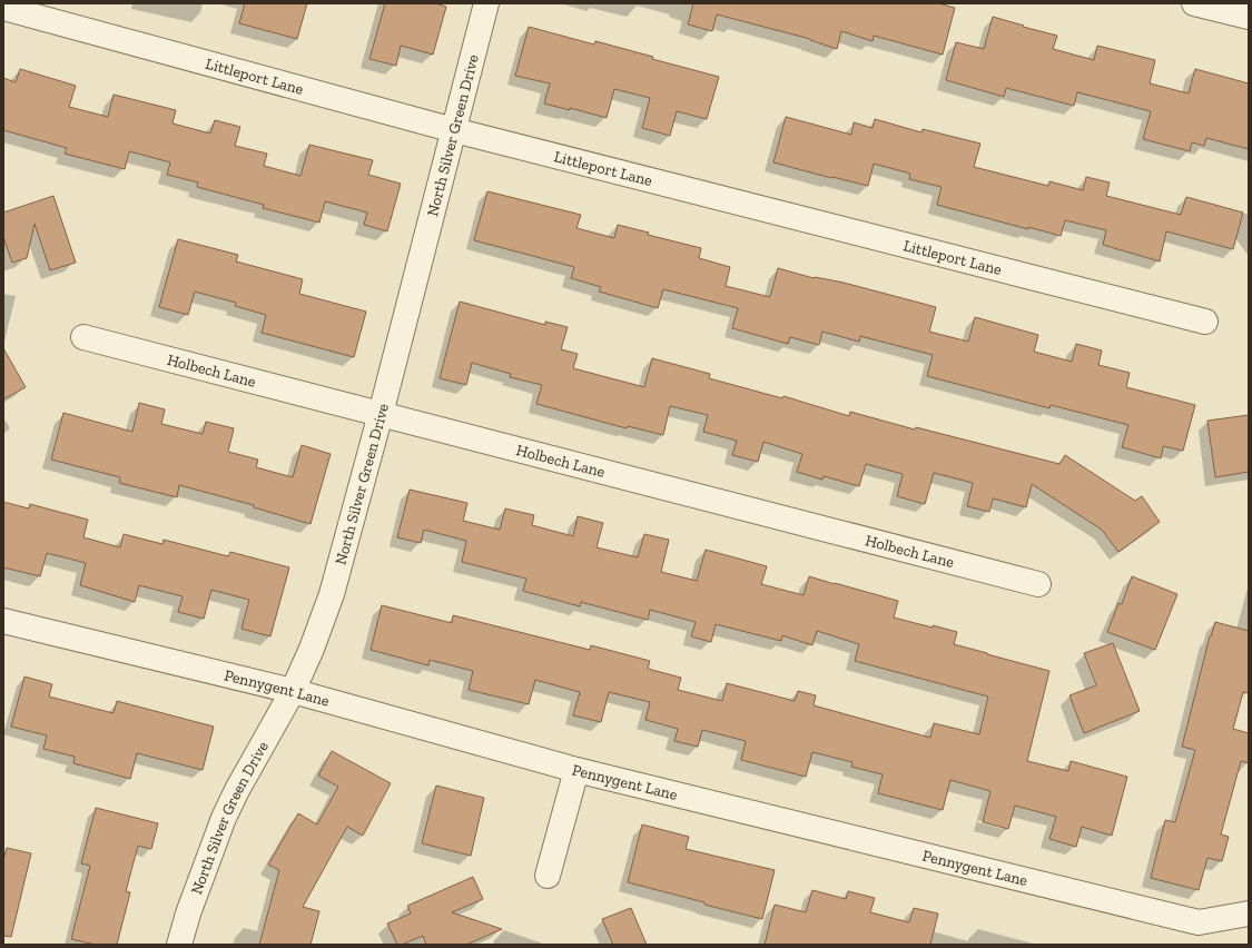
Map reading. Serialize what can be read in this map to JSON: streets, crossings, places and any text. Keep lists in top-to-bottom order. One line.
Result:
{"streets":{"street":["Littleport Lane","North Silver Green Drive","Holbech Lane","Pennygent Lane"]},"crossings":[["Littleport Lane","North Silver Green Drive"],["North Silver Green Drive","Holbech Lane"],["North Silver Green Drive","Pennygent Lane"]]}
